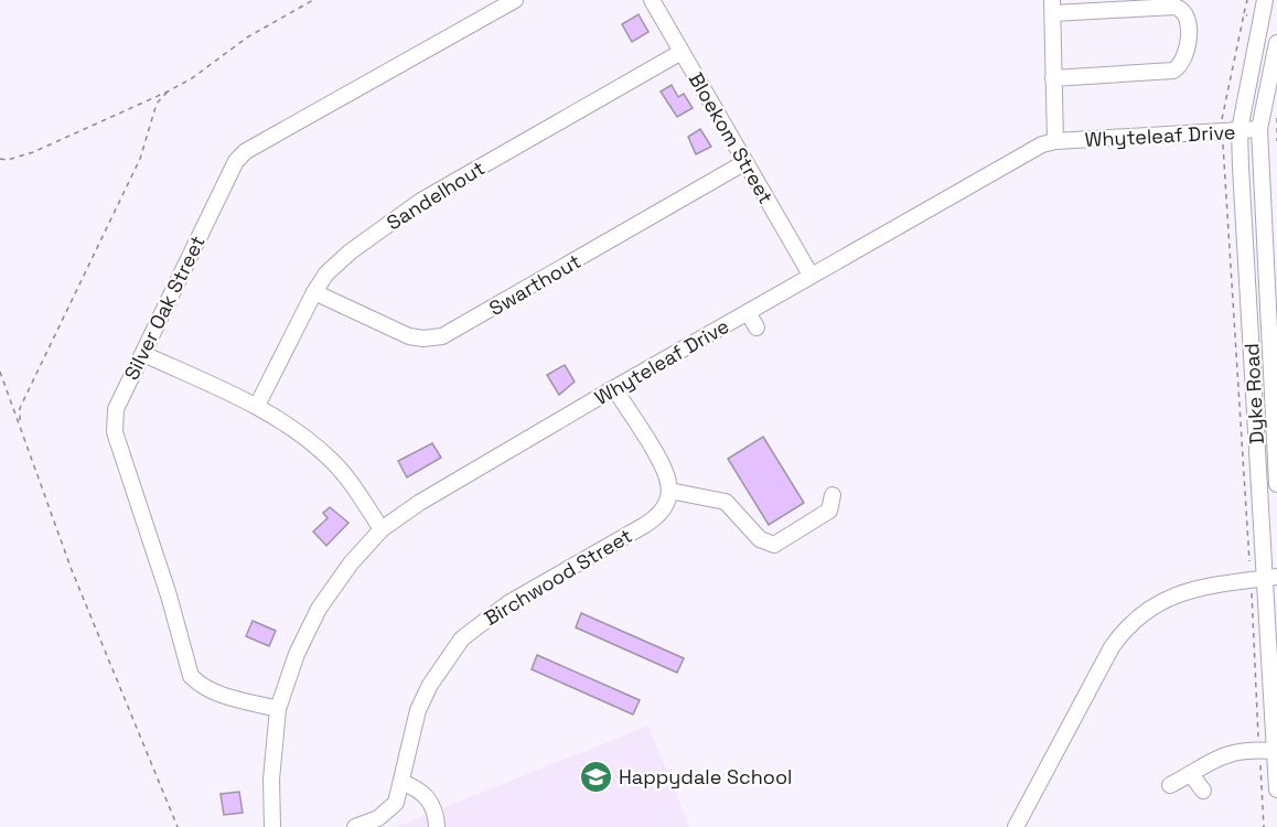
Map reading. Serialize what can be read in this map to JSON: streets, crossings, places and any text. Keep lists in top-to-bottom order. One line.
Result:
{"streets":{"street":["Whyteleaf Drive","Bloekom Street","Sandelhout","Swarthout","Silver Oak Street","Dyke Road","Birchwood Street"]},"crossings":[["Whyteleaf Drive","Bloekom Street"],["Whyteleaf Drive","Silver Oak Street"],["Whyteleaf Drive","Dyke Road"],["Bloekom Street","Sandelhout"],["Bloekom Street","Swarthout"],["Sandelhout","Swarthout"]],"places":{"school or university":["Happydale School"]}}
